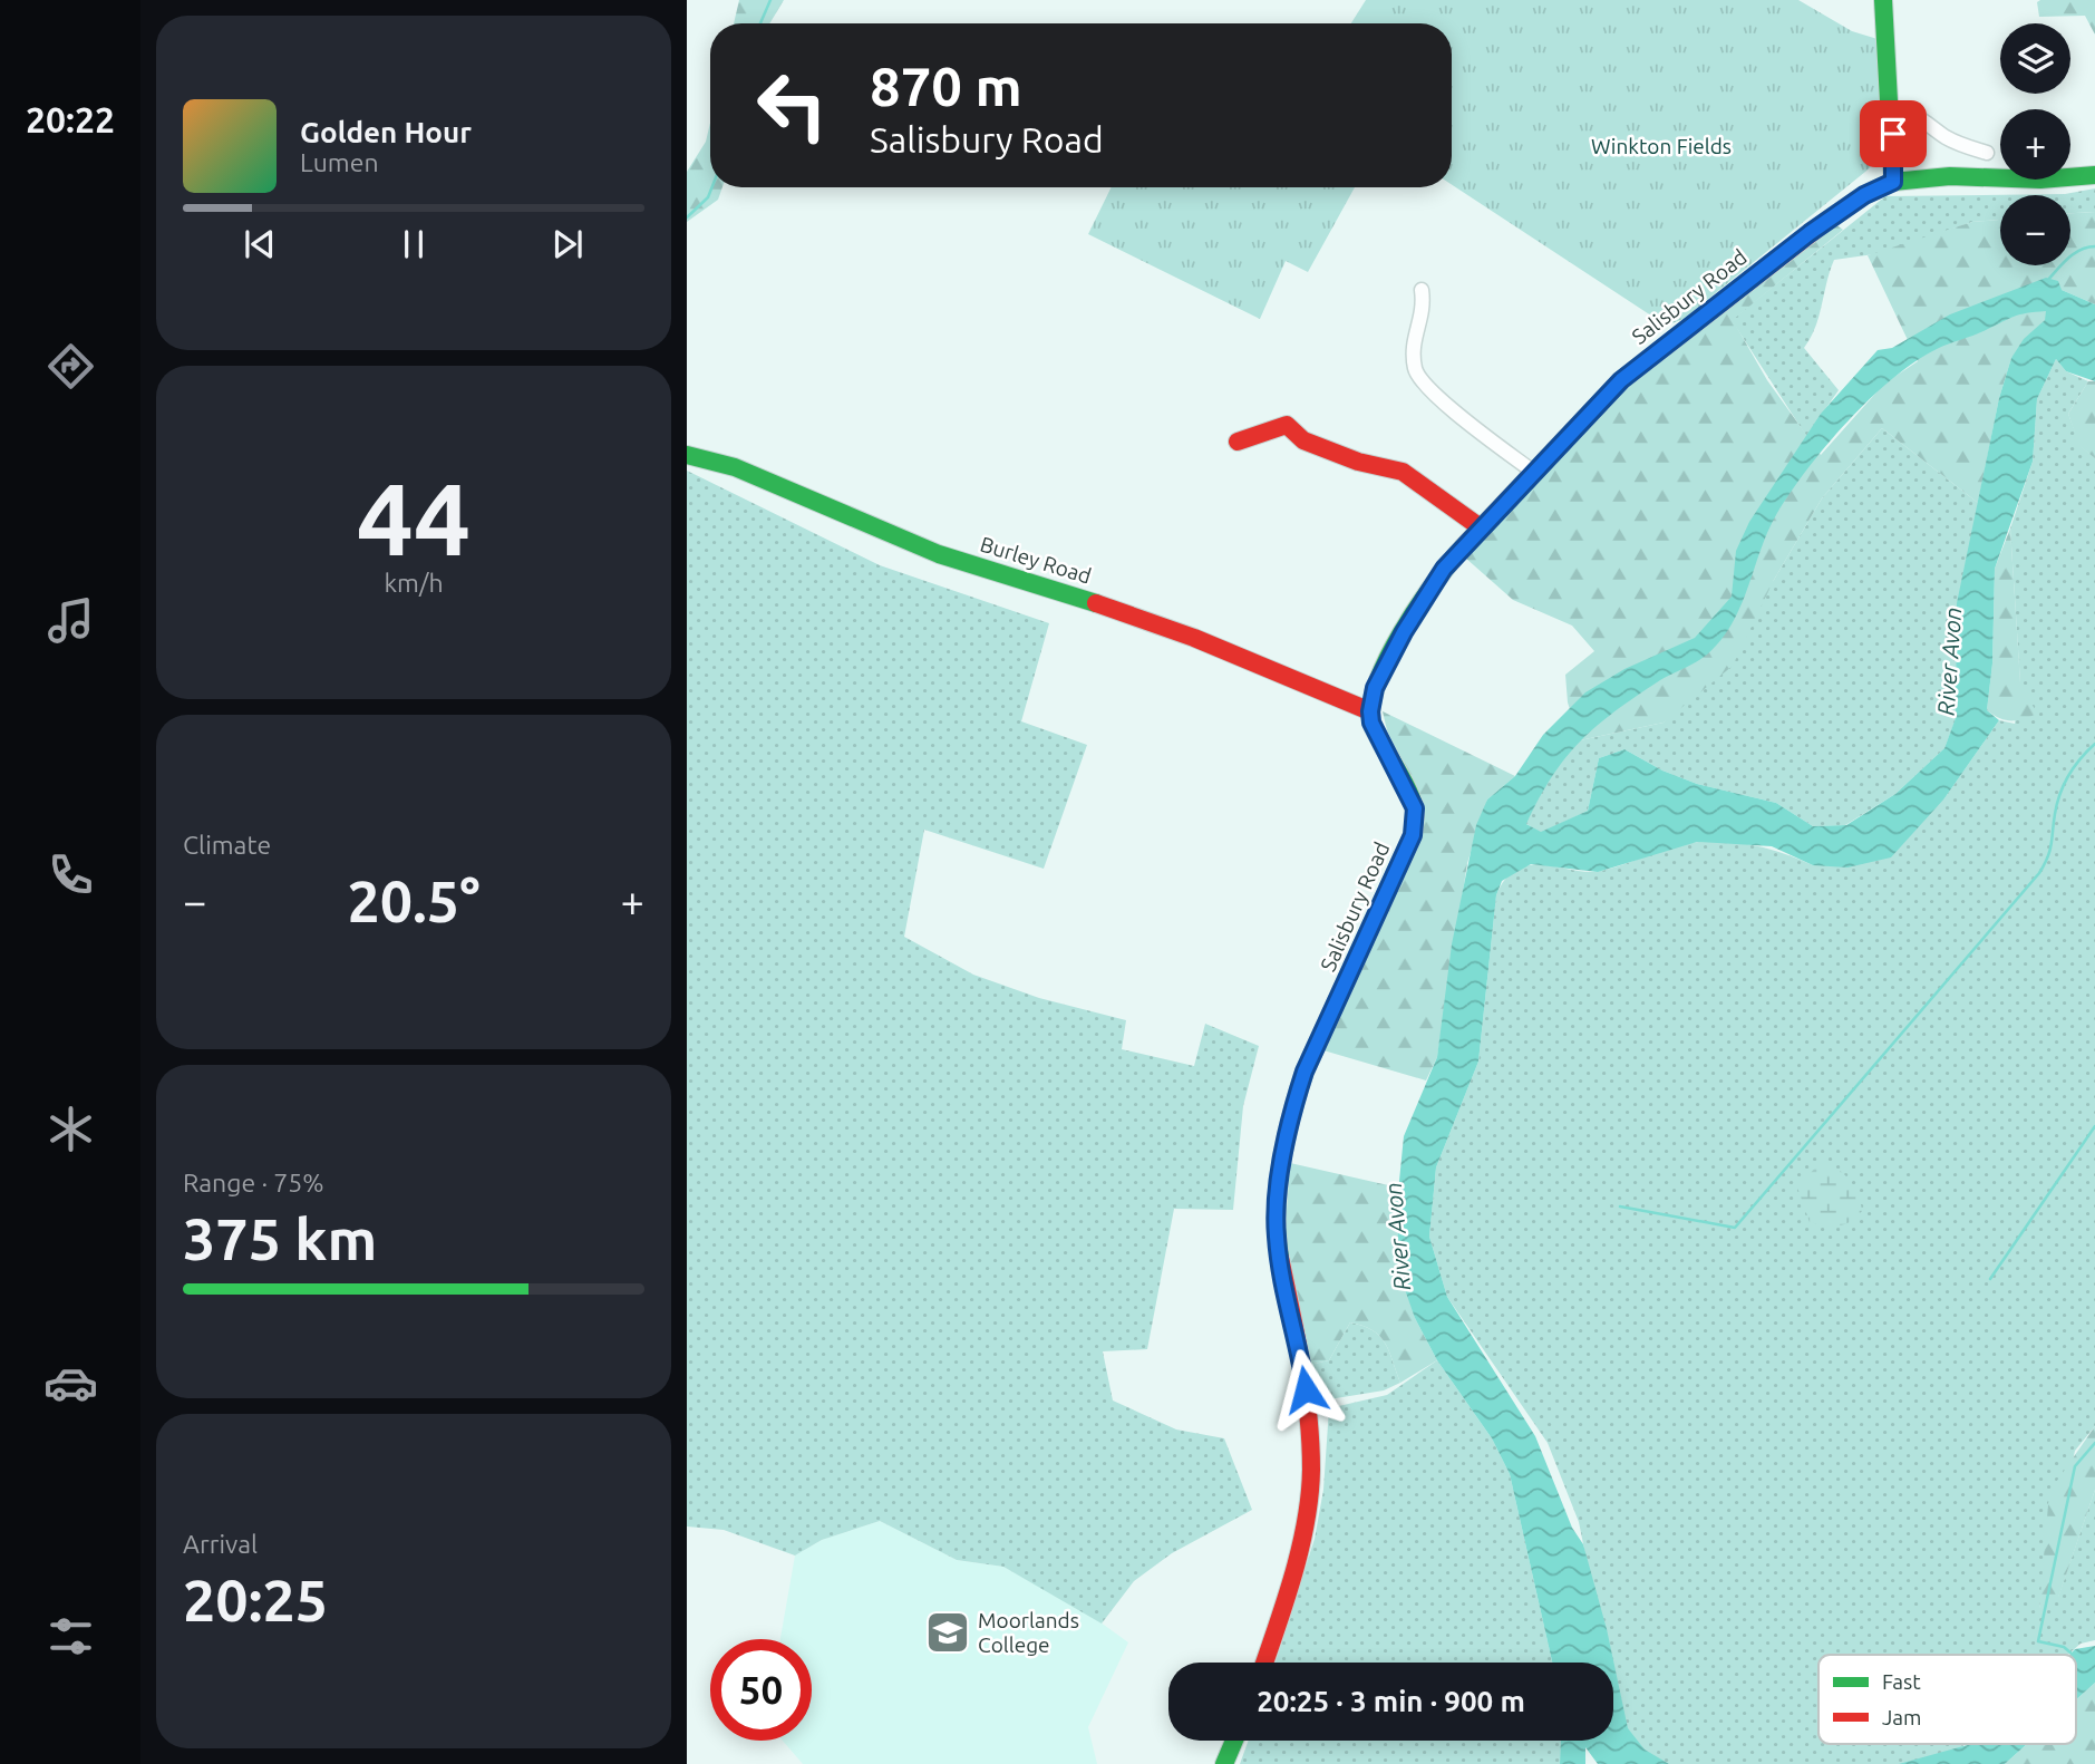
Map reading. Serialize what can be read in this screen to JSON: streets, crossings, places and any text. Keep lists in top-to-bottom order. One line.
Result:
{"streets":{"main road":["Salisbury Road","Burley Road"]},"crossings":[["Salisbury Road","Burley Road"]],"water":["River Avon"],"parks":["Winkton Fields"],"places":{"school or university":["Moorlands College"]},"legend":["Fast","Jam"],"page":{"tabs":"20:22","map_buttons":["+","−"],"turn":["870 m","Salisbury Road"],"song":["Golden Hour","Lumen"],"tile":[["44","km/h"],"Climate",["Range · 75%","375 km"],["Arrival","20:25"]],"heat":["−","20.5°","+"],"limit":"50","trip":"20:25 · 3 min · 900 m"}}
